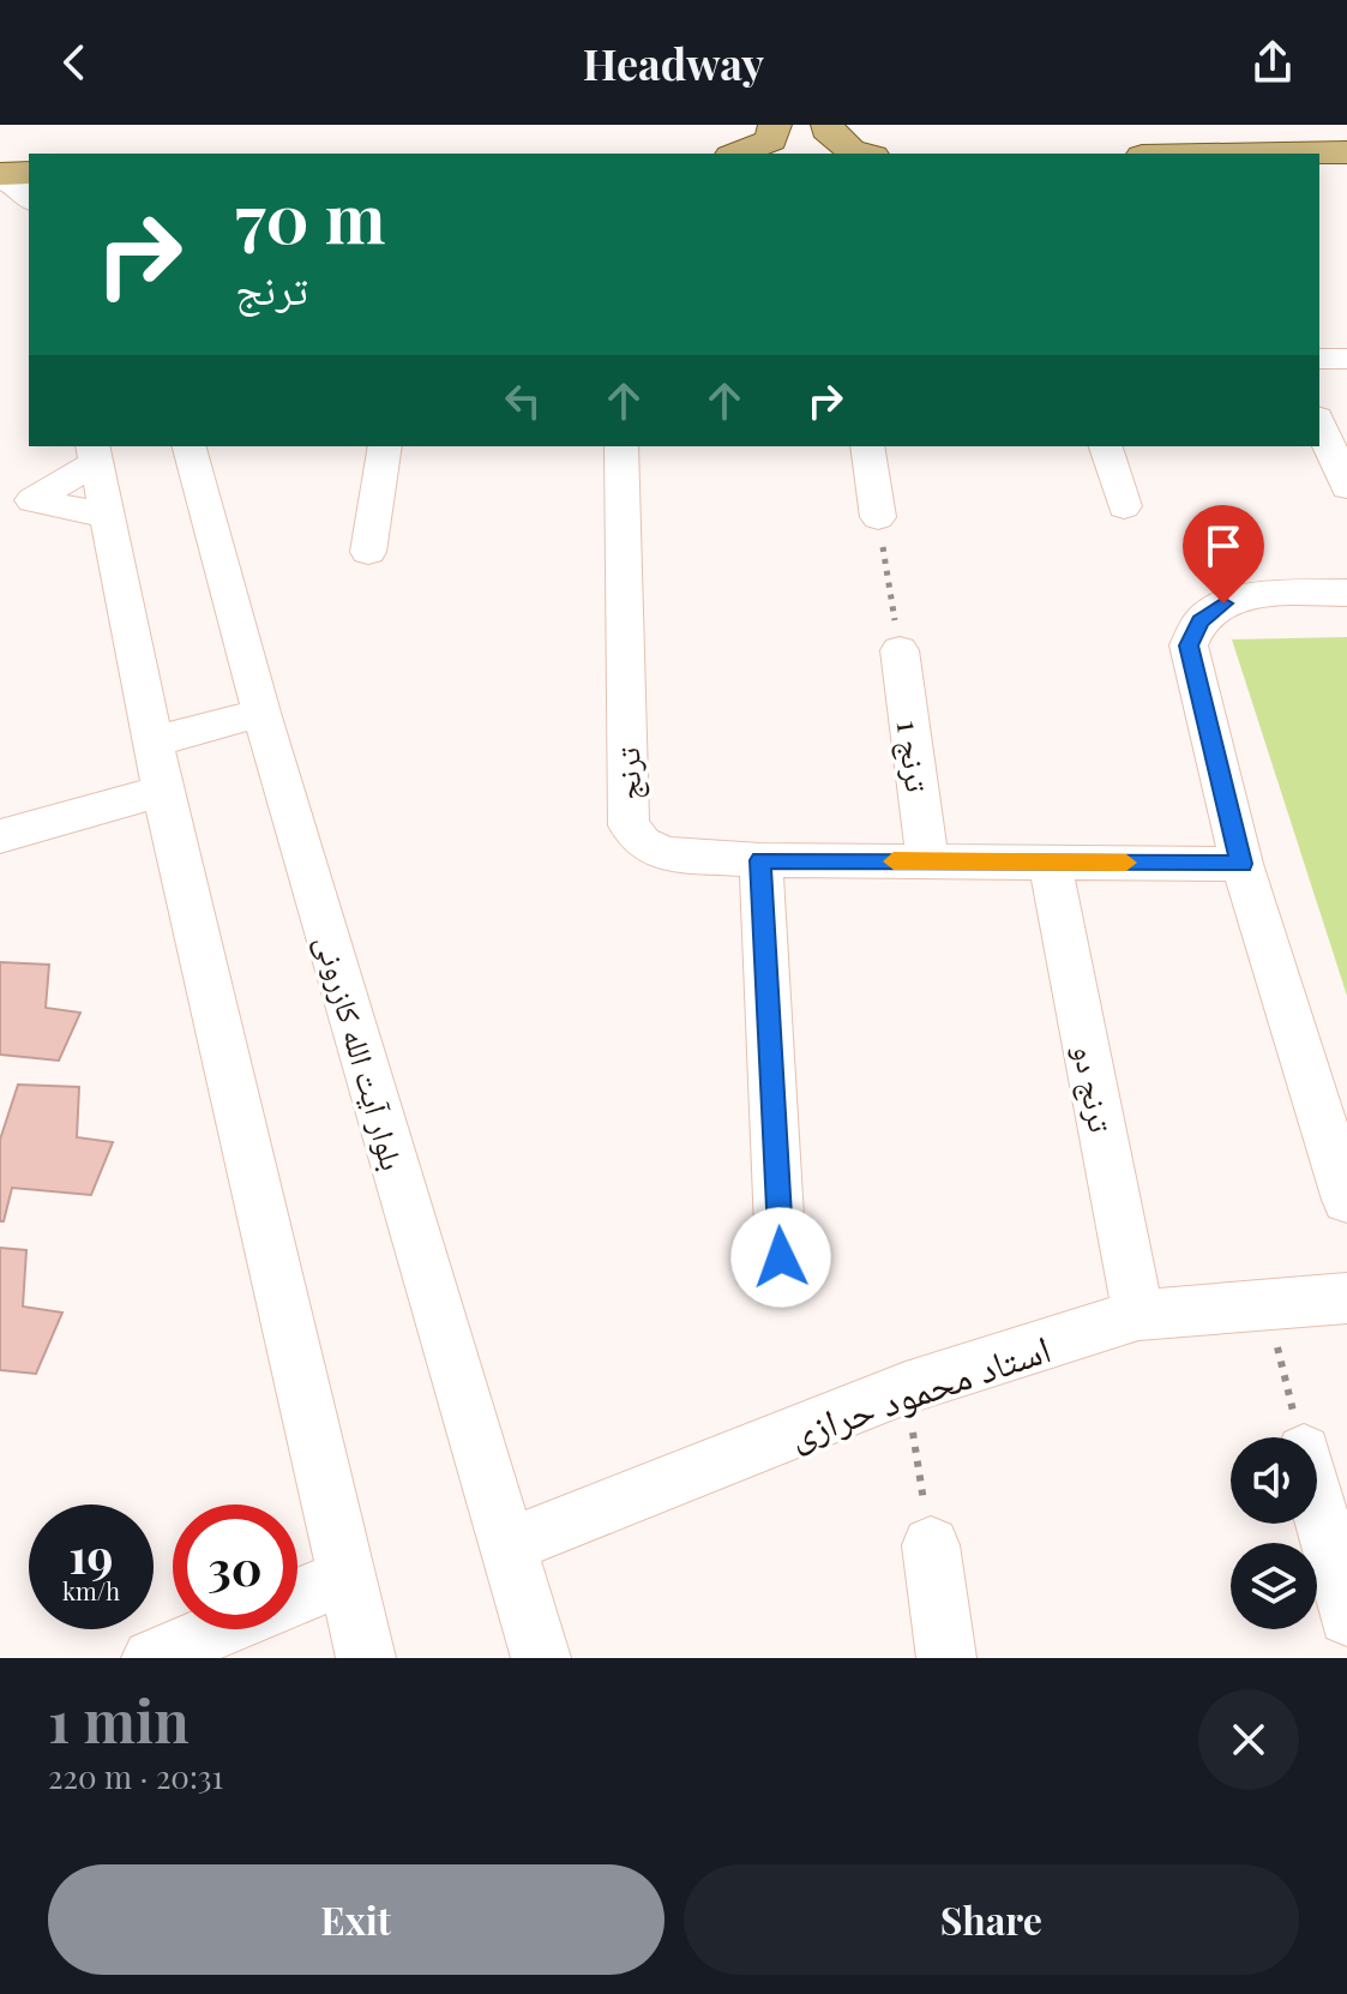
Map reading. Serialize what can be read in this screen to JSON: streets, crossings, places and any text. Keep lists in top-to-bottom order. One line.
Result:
{"streets":{"street":["ترنج 1","ترنج","بلوار آیت الله کازرونی","ترنج دو","استاد محمود حرازی"]},"crossings":[["ترنج 1","ترنج"],["ترنج","ترنج دو"],["بلوار آیت الله کازرونی","استاد محمود حرازی"],["ترنج دو","استاد محمود حرازی"]],"page":{"header":"Headway","turn":["70 m","ترنج"],"speed":"19 km/h","limit":"30","heading":["1 min","220 m · 20:31"],"buttons":["Exit","Share"]}}
